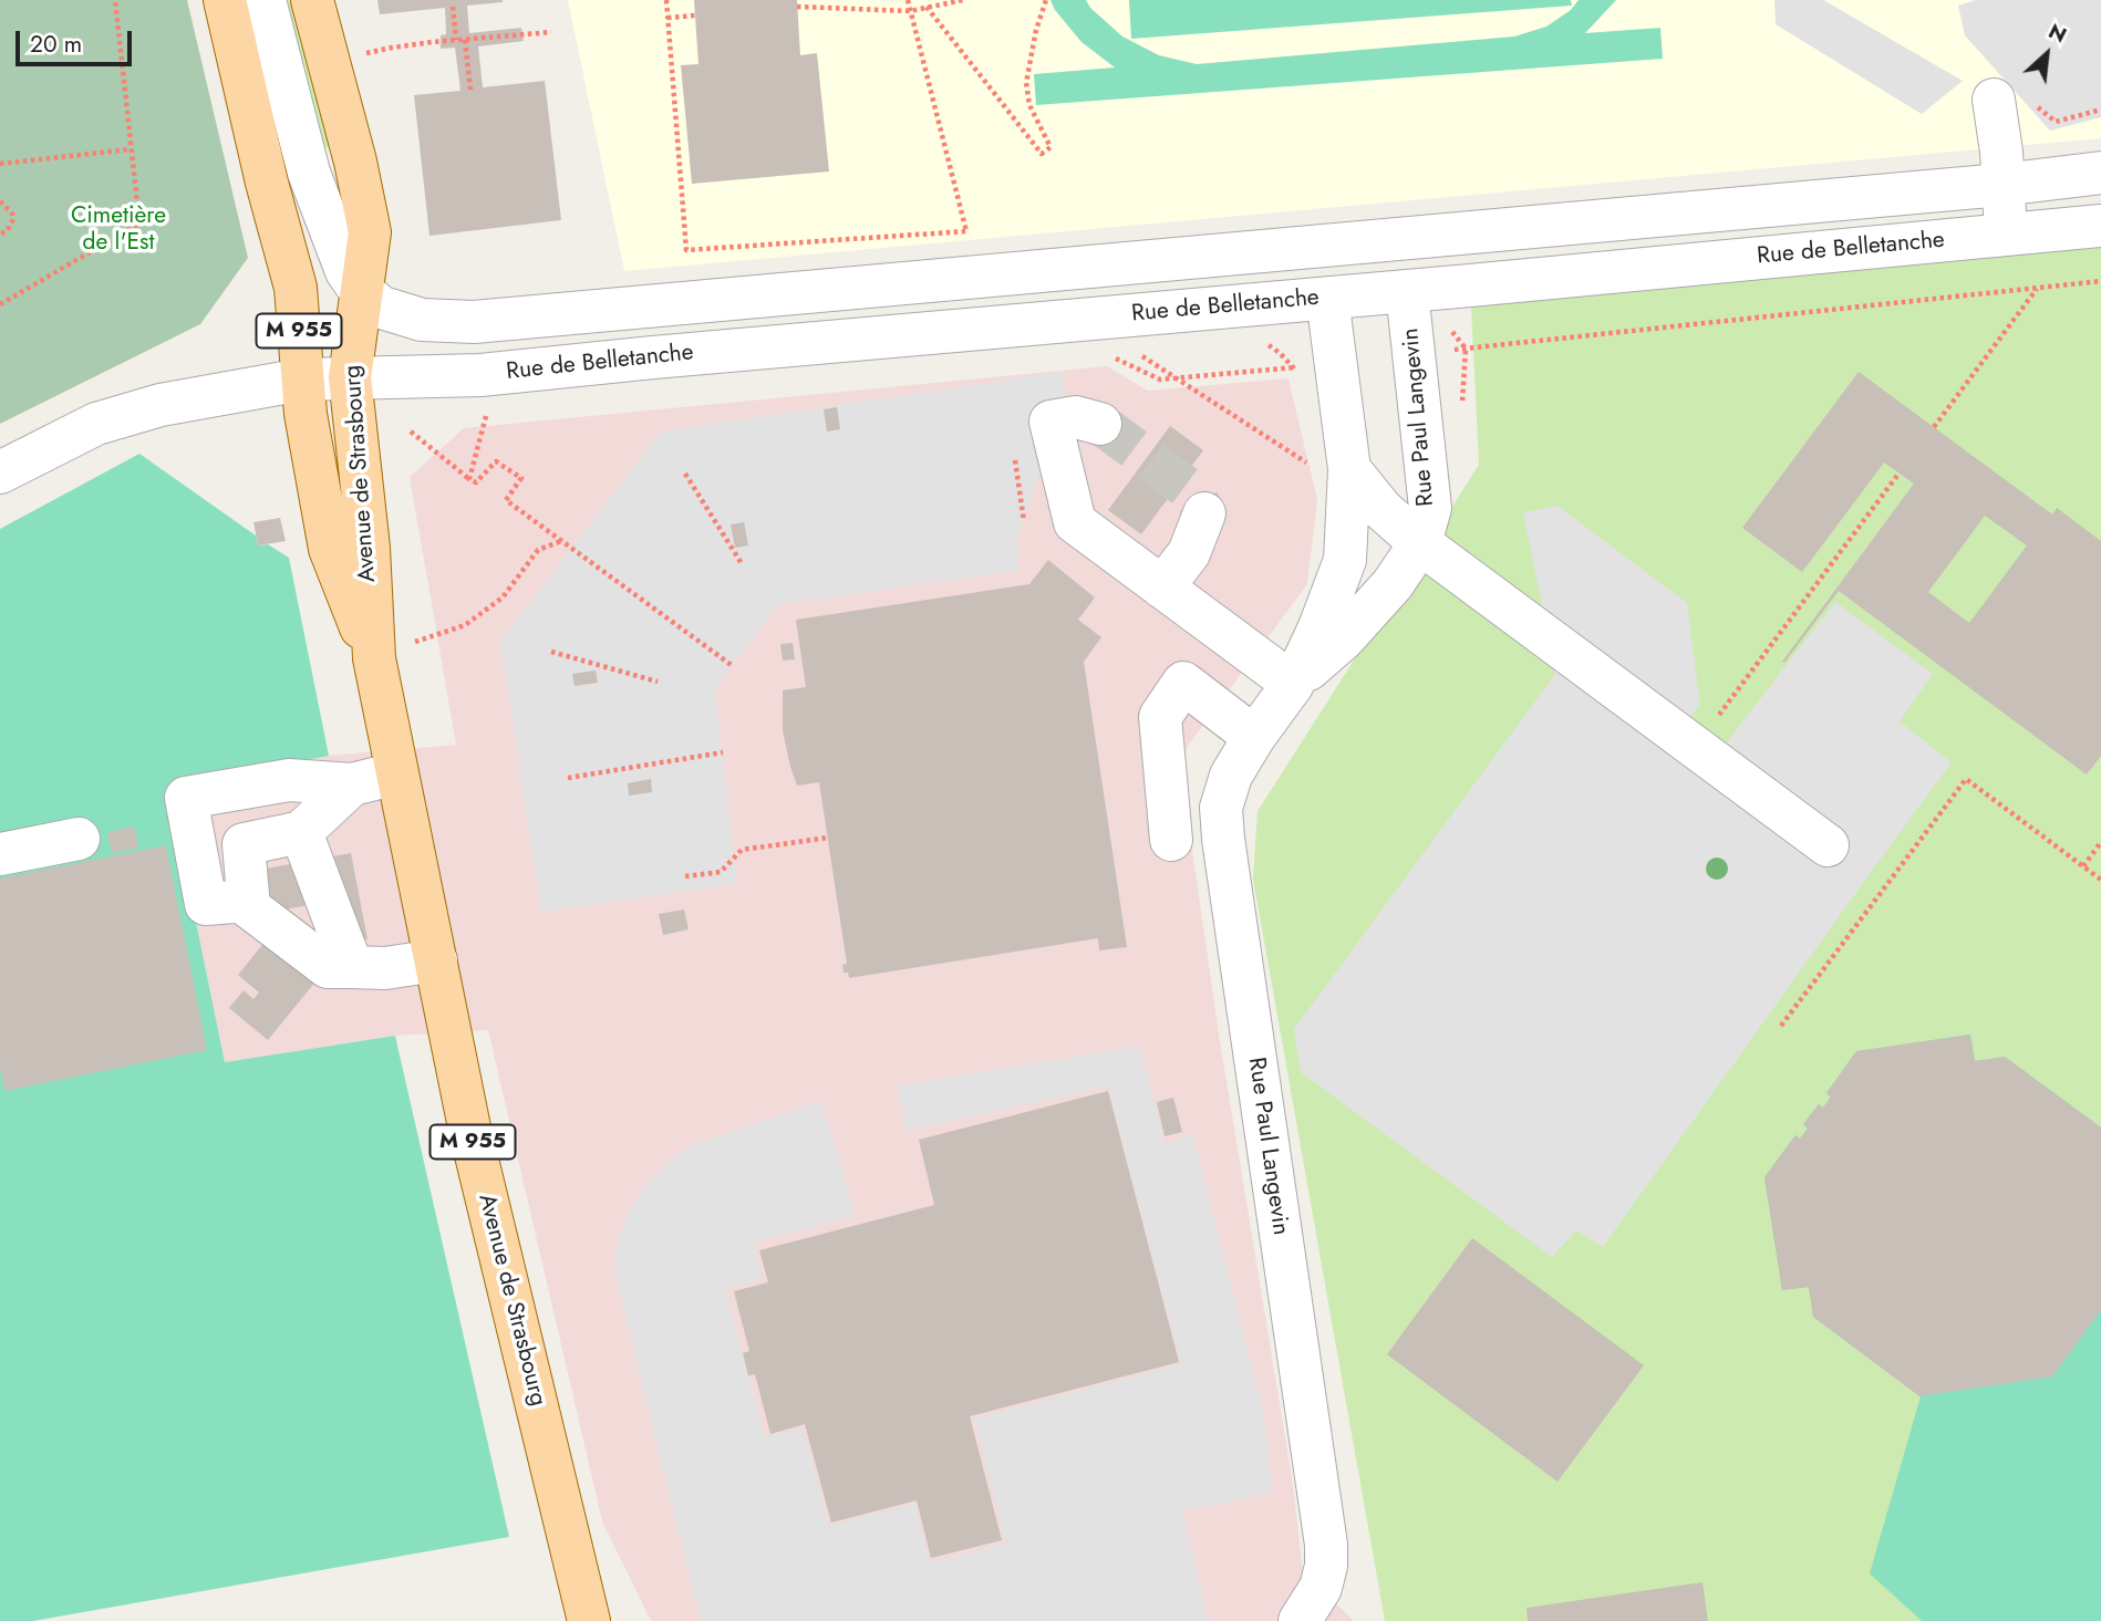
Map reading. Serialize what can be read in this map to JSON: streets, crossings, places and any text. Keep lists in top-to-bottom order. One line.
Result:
{"streets":{"main road":["M 955","Avenue de Strasbourg"],"street":["Rue de Belletanche","Rue Paul Langevin"]},"crossings":[["Rue de Belletanche","Rue Paul Langevin"],["Rue de Belletanche","Avenue de Strasbourg"],["M 955","Avenue de Strasbourg"]],"parks":["Cimetière de l'Est"],"scale_bar":"20 m","north":"top right"}
